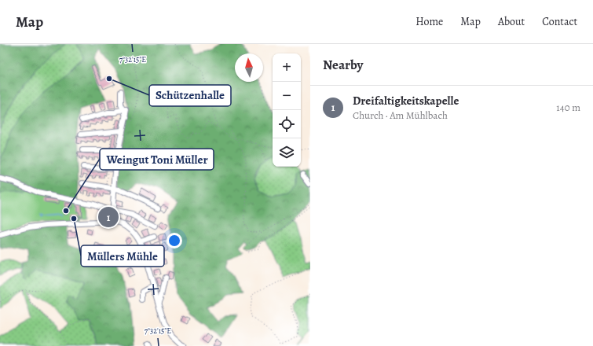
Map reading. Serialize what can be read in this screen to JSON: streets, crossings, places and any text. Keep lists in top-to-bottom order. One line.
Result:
{"places":["Schützenhalle","Weingut Toni Müller","Müllers Mühle"],"north":"top","page":{"header":"Map","nav":["Home","Map","About","Contact"],"heading":"Nearby","map_buttons":["+","−"],"list":[{"mark":"1","name":"Dreifaltigkeitskapelle","note":"Church · Am Mühlbach","value":"140 m"}],"pins":"1"},"coordinates":["7°32'15\"E"]}
